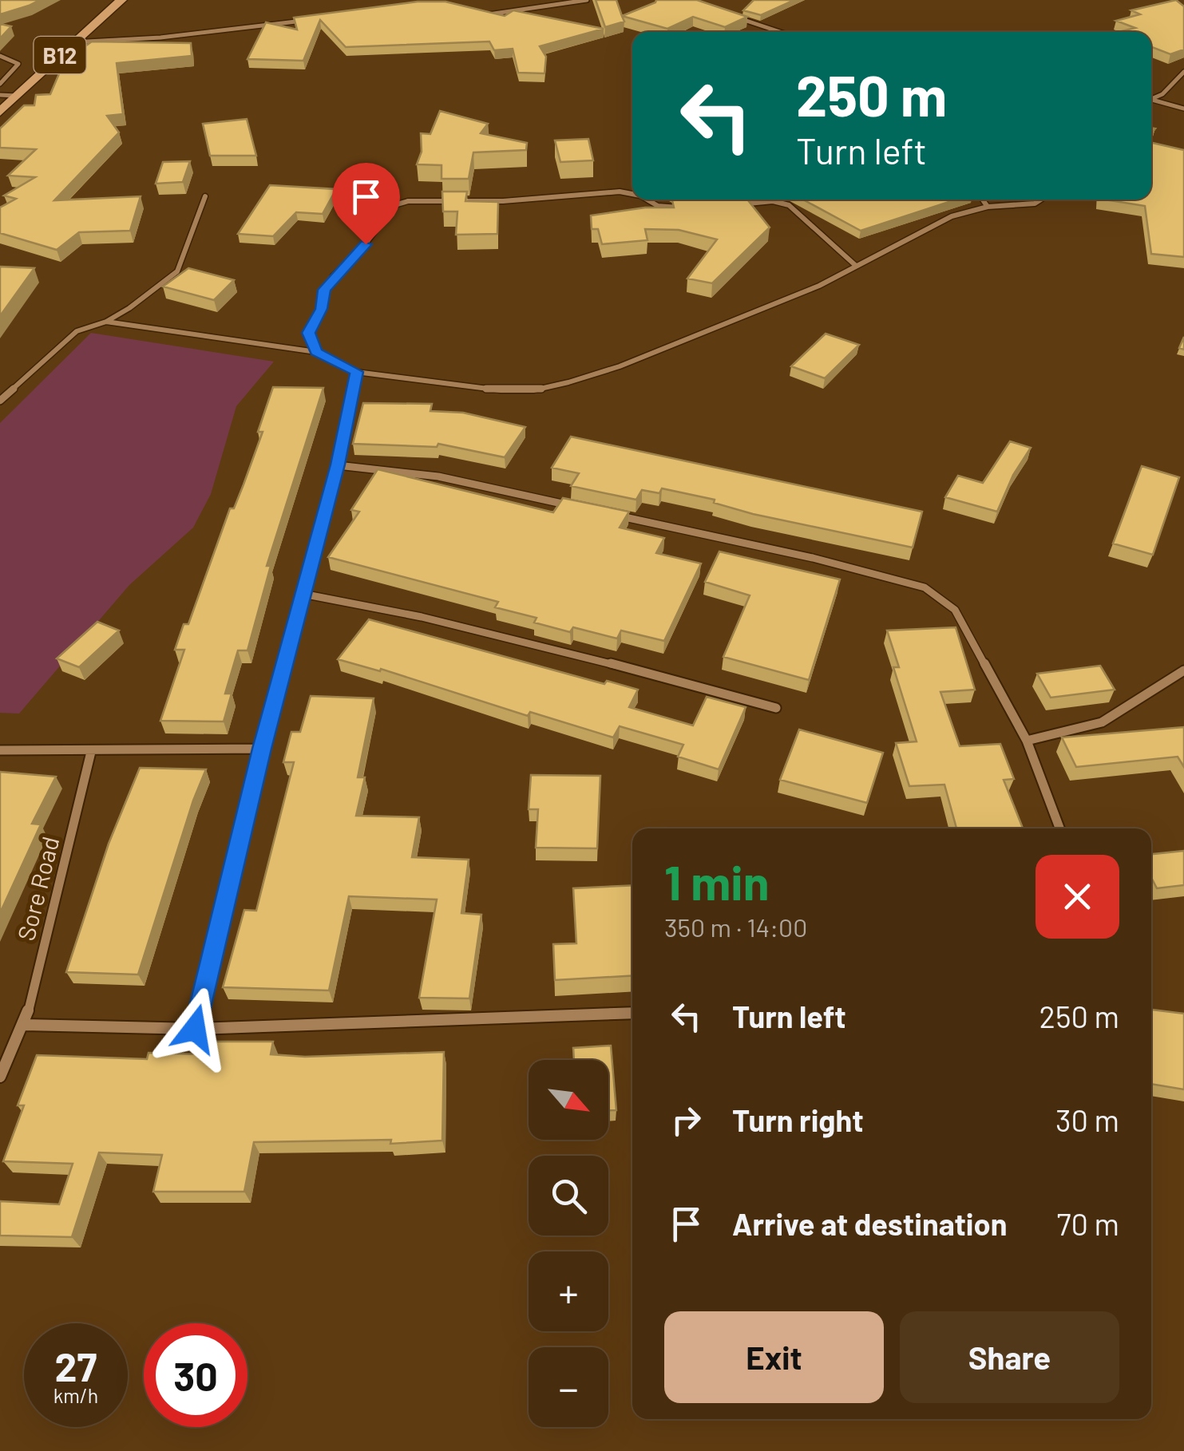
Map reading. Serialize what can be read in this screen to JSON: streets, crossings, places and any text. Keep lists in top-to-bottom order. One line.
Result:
{"streets":{"highway":["B12"],"street":["Sore Road"]},"north":"bottom right","page":{"turn":["250 m","Turn left"],"heading":["1 min","350 m · 14:00"],"list":[{"name":"Turn left","value":"250 m"},{"name":"Turn right","value":"30 m"},{"name":"Arrive at destination","value":"70 m"}],"map_buttons":["+","−"],"buttons":["Exit","Share"],"speed":"27 km/h","limit":"30"}}
